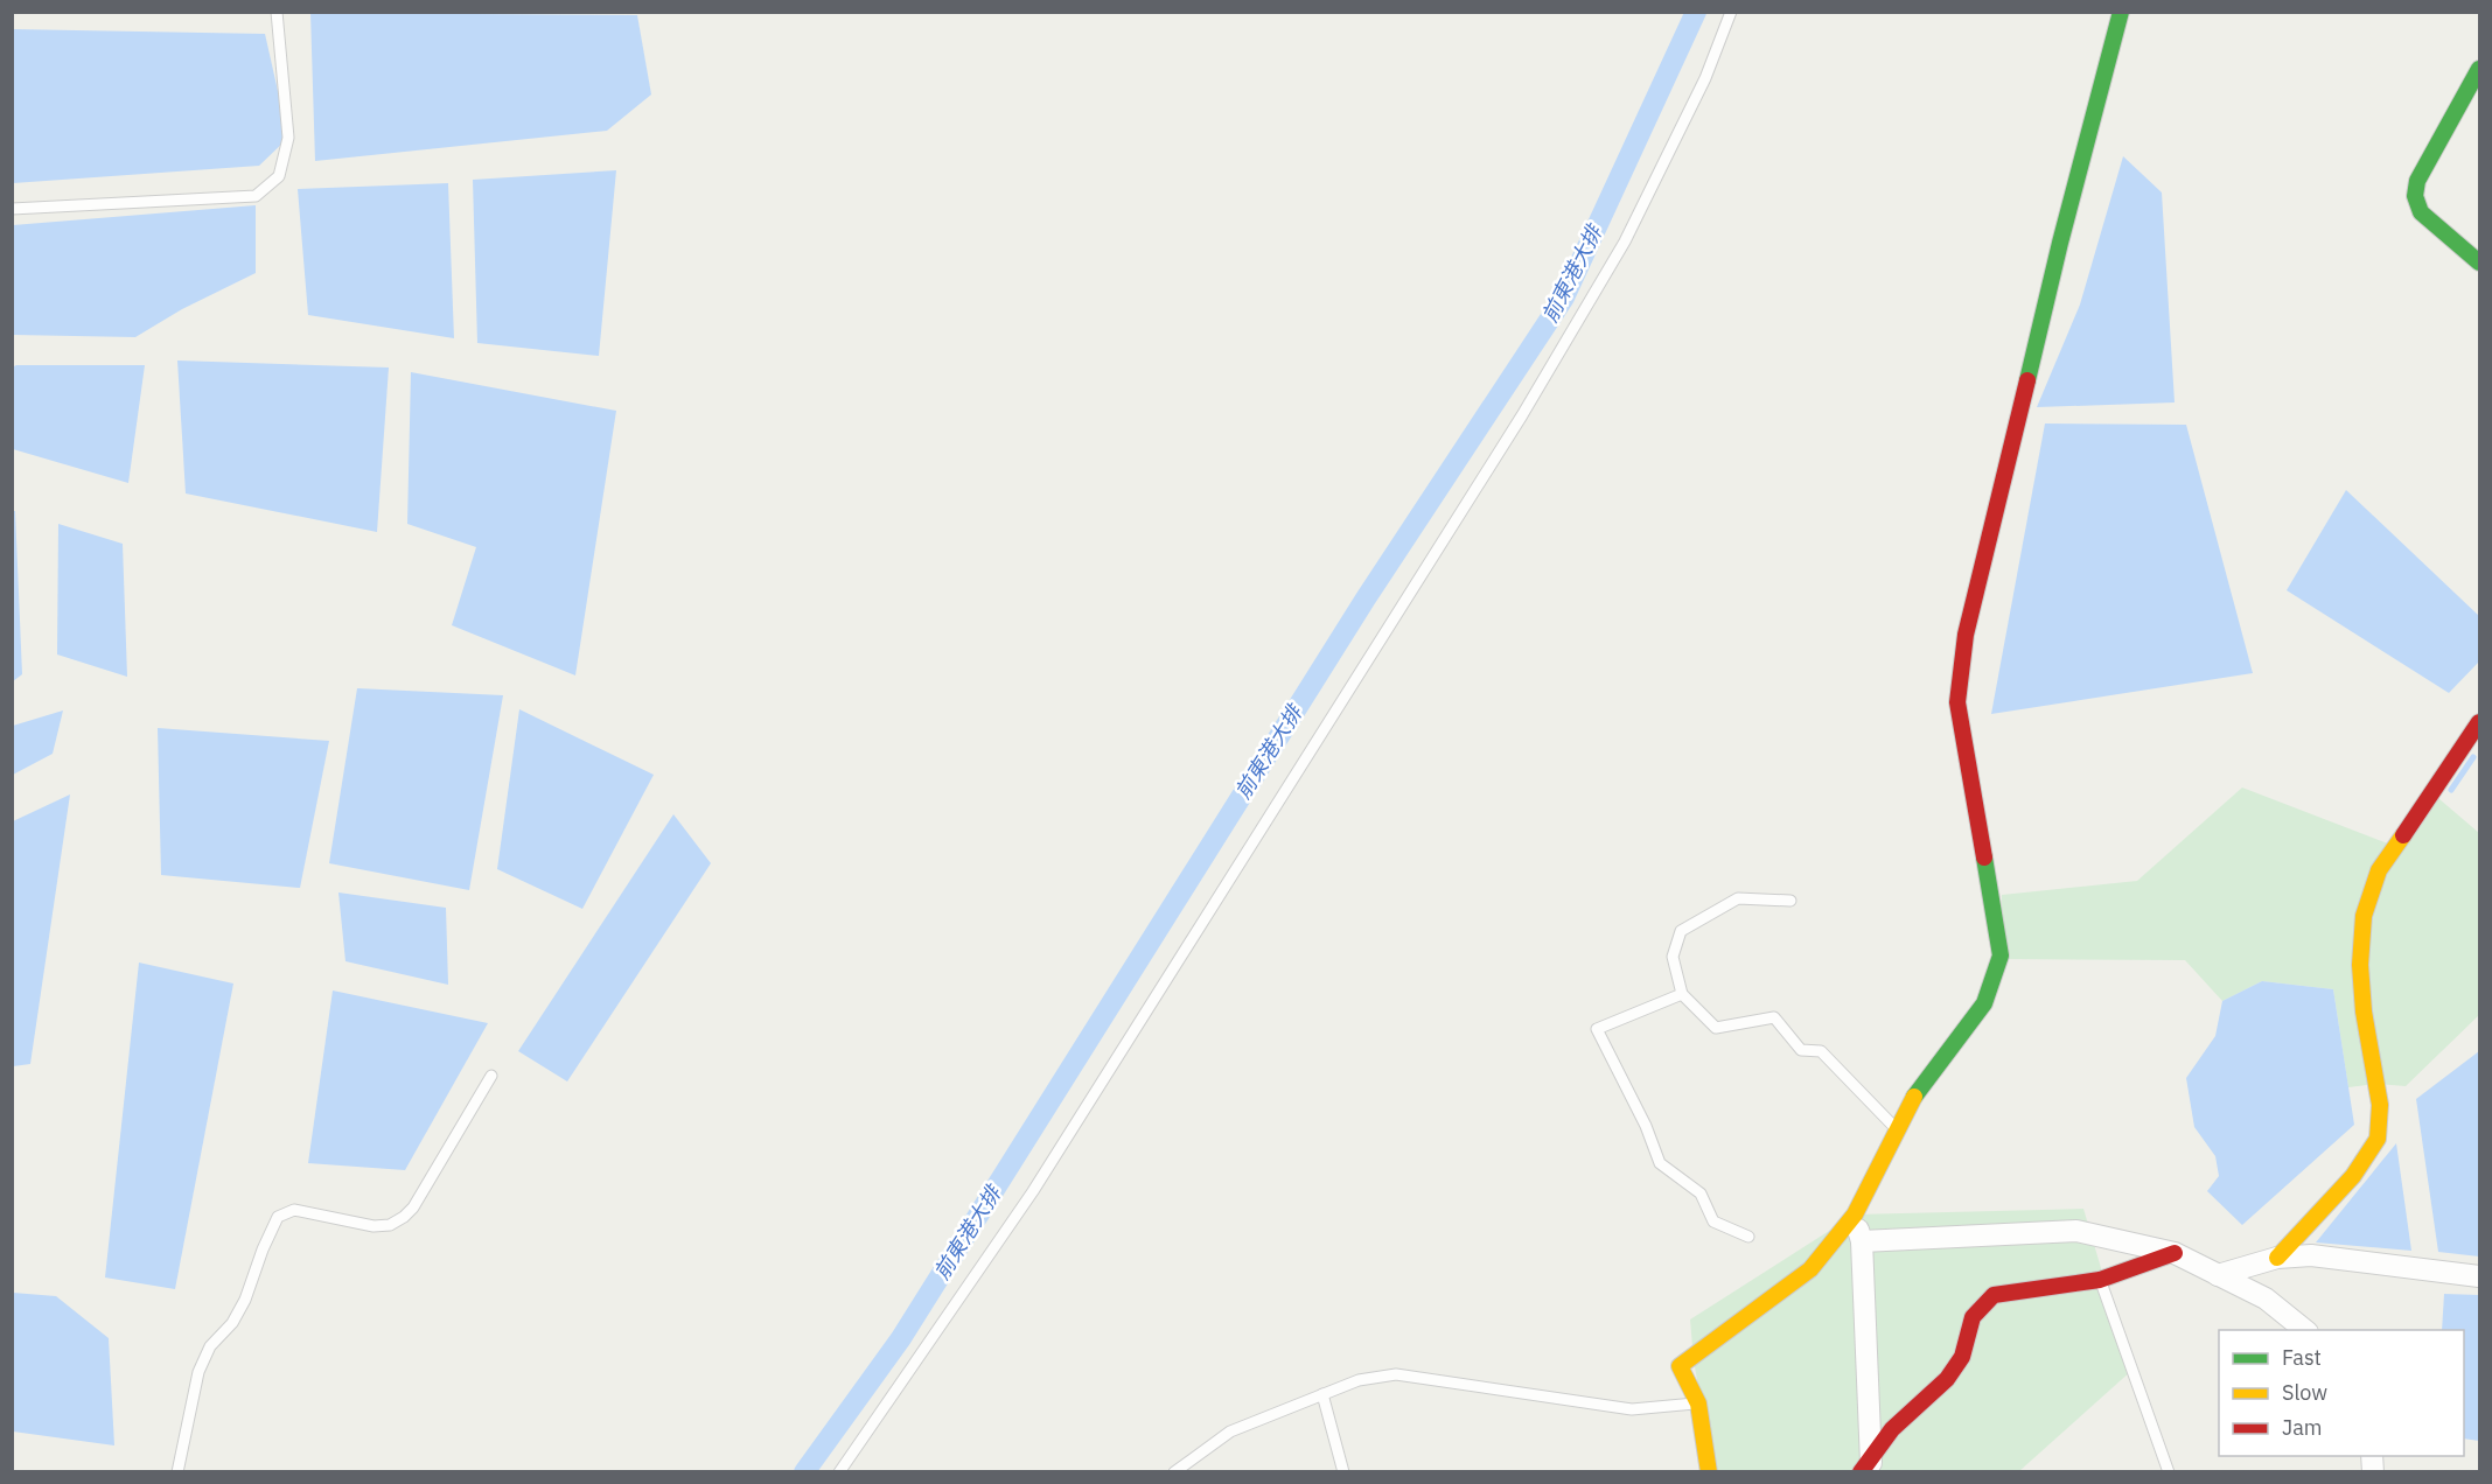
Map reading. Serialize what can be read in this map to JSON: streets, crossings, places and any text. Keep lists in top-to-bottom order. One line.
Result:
{"water":["前東港大排"],"legend":["Fast","Slow","Jam"]}
